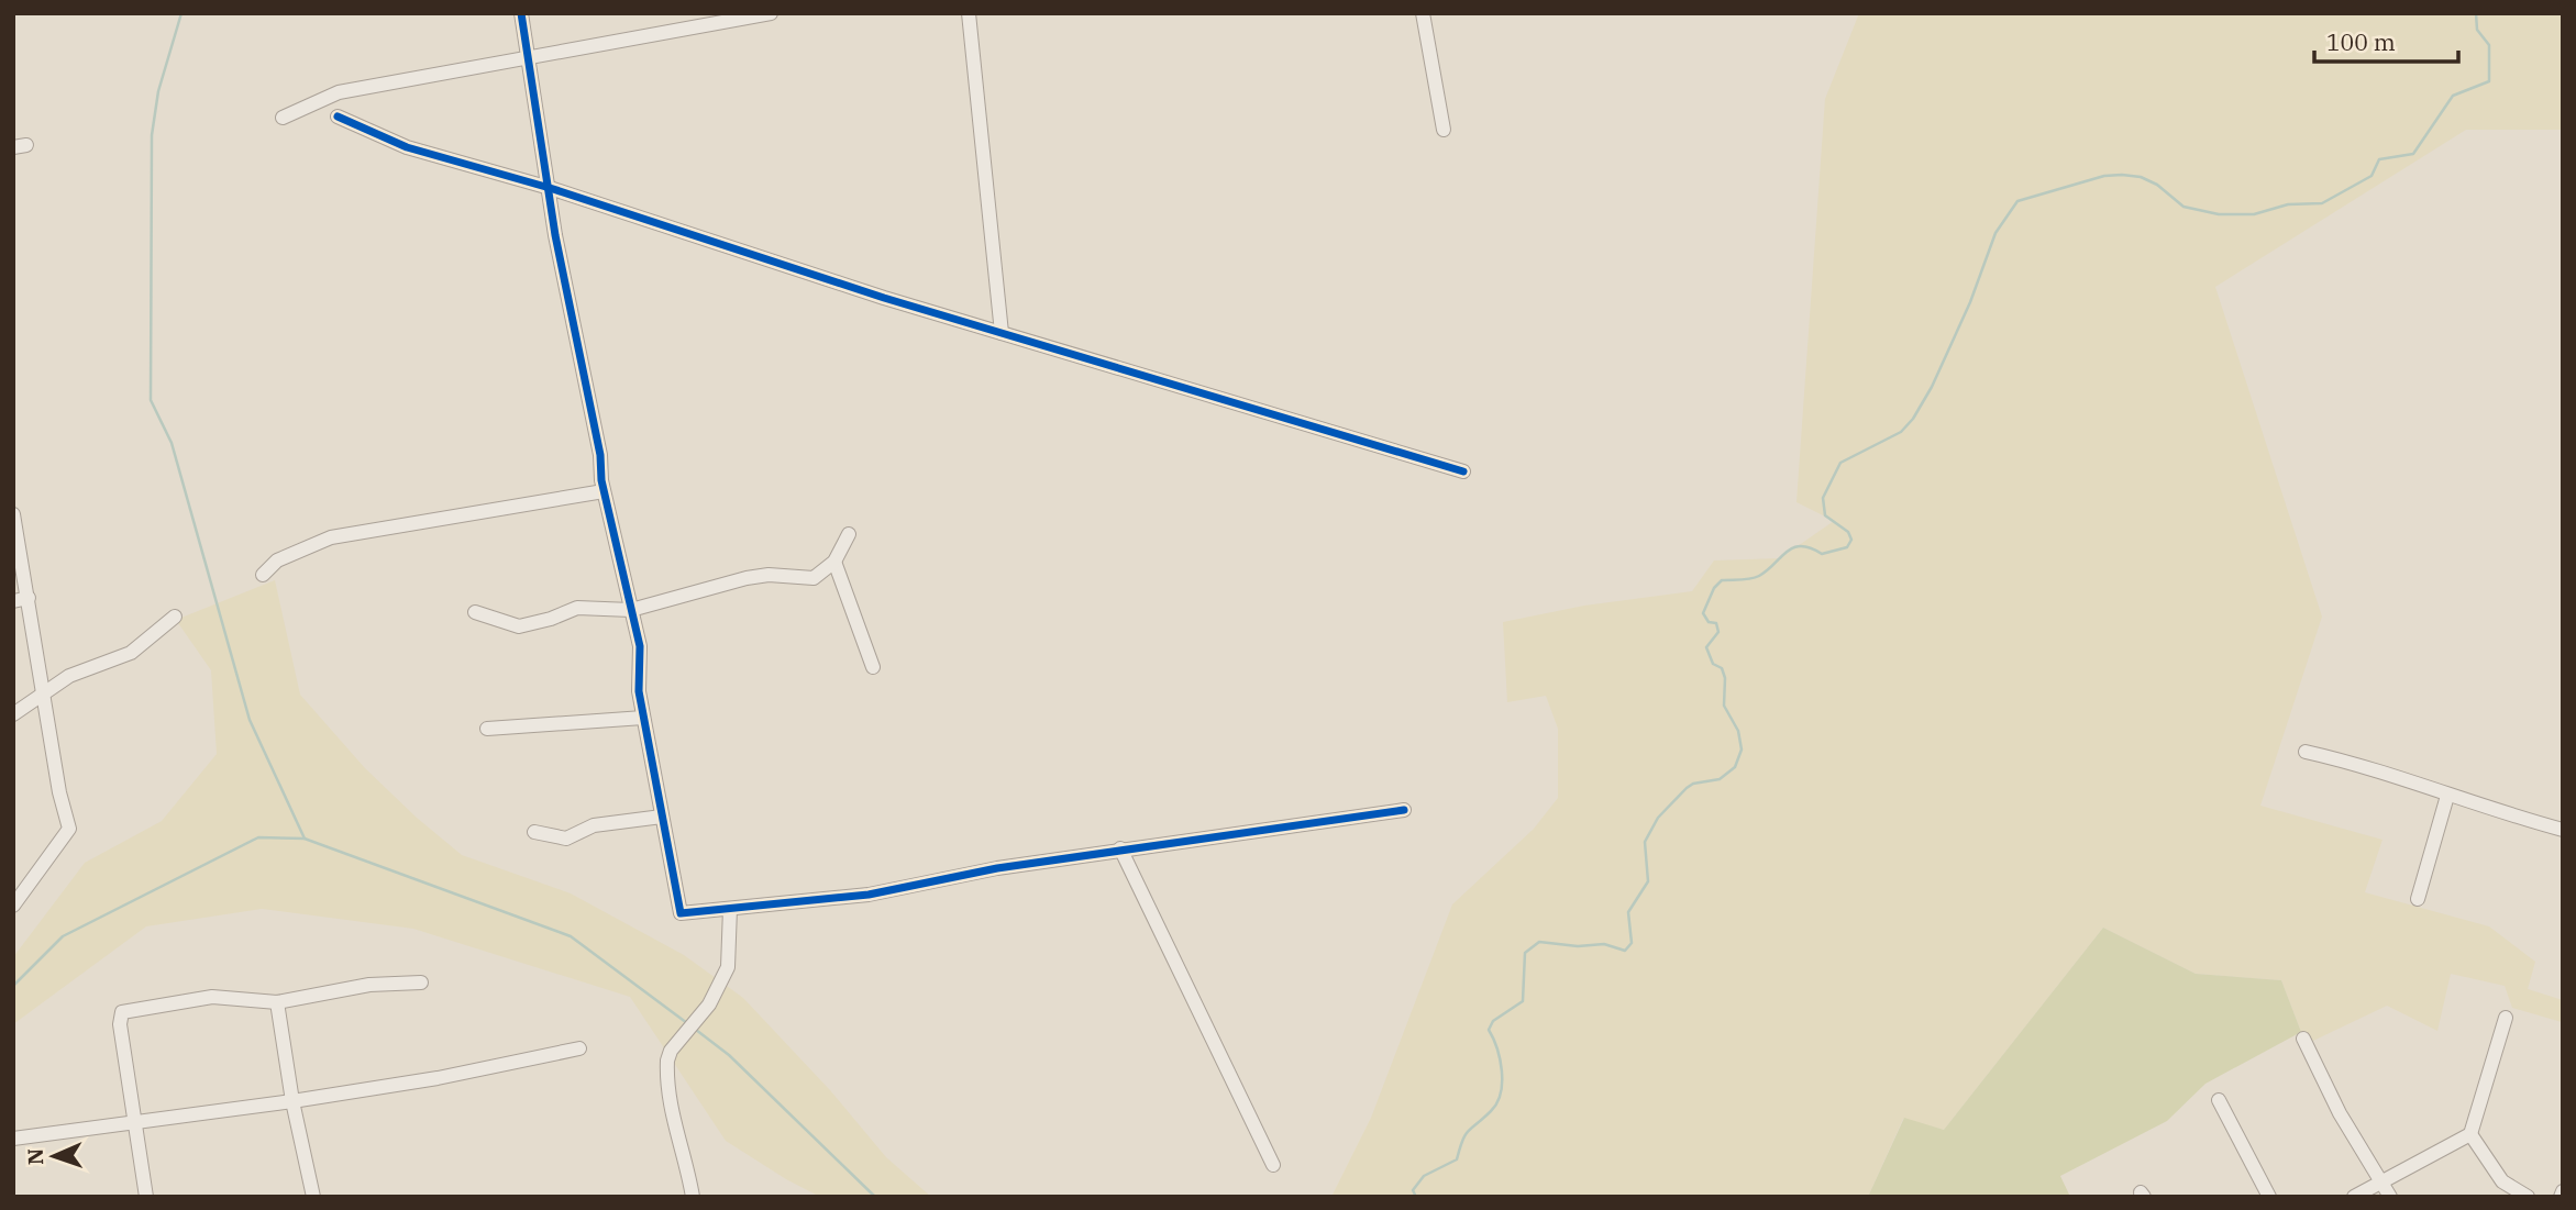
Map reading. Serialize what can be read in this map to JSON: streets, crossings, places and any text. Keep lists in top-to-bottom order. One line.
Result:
{"scale_bar":"100 m","north":"left"}
